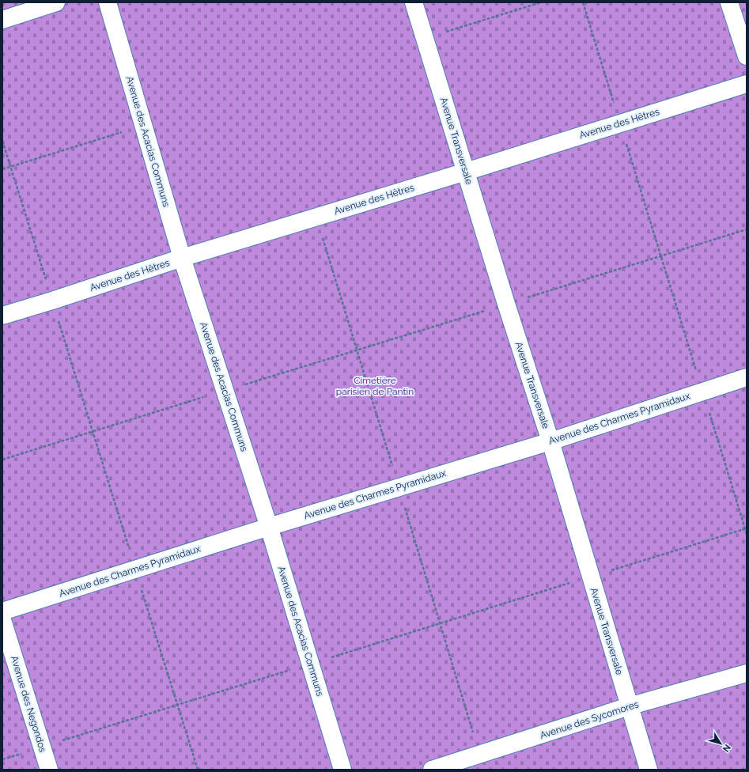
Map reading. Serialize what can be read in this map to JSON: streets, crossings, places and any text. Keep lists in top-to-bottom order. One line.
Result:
{"streets":{"lane":["Avenue des Hêtres","Avenue Transversale","Avenue des Acacias Communs","Avenue des Charmes Pyramidaux","Avenue des Negondos","Avenue des Sycomores"]},"crossings":[["Avenue des Hêtres","Avenue Transversale"],["Avenue des Hêtres","Avenue des Acacias Communs"],["Avenue Transversale","Avenue des Charmes Pyramidaux"],["Avenue Transversale","Avenue des Sycomores"],["Avenue des Acacias Communs","Avenue des Charmes Pyramidaux"]],"parks":["Cimetière parisien de Pantin"],"north":"bottom right"}
